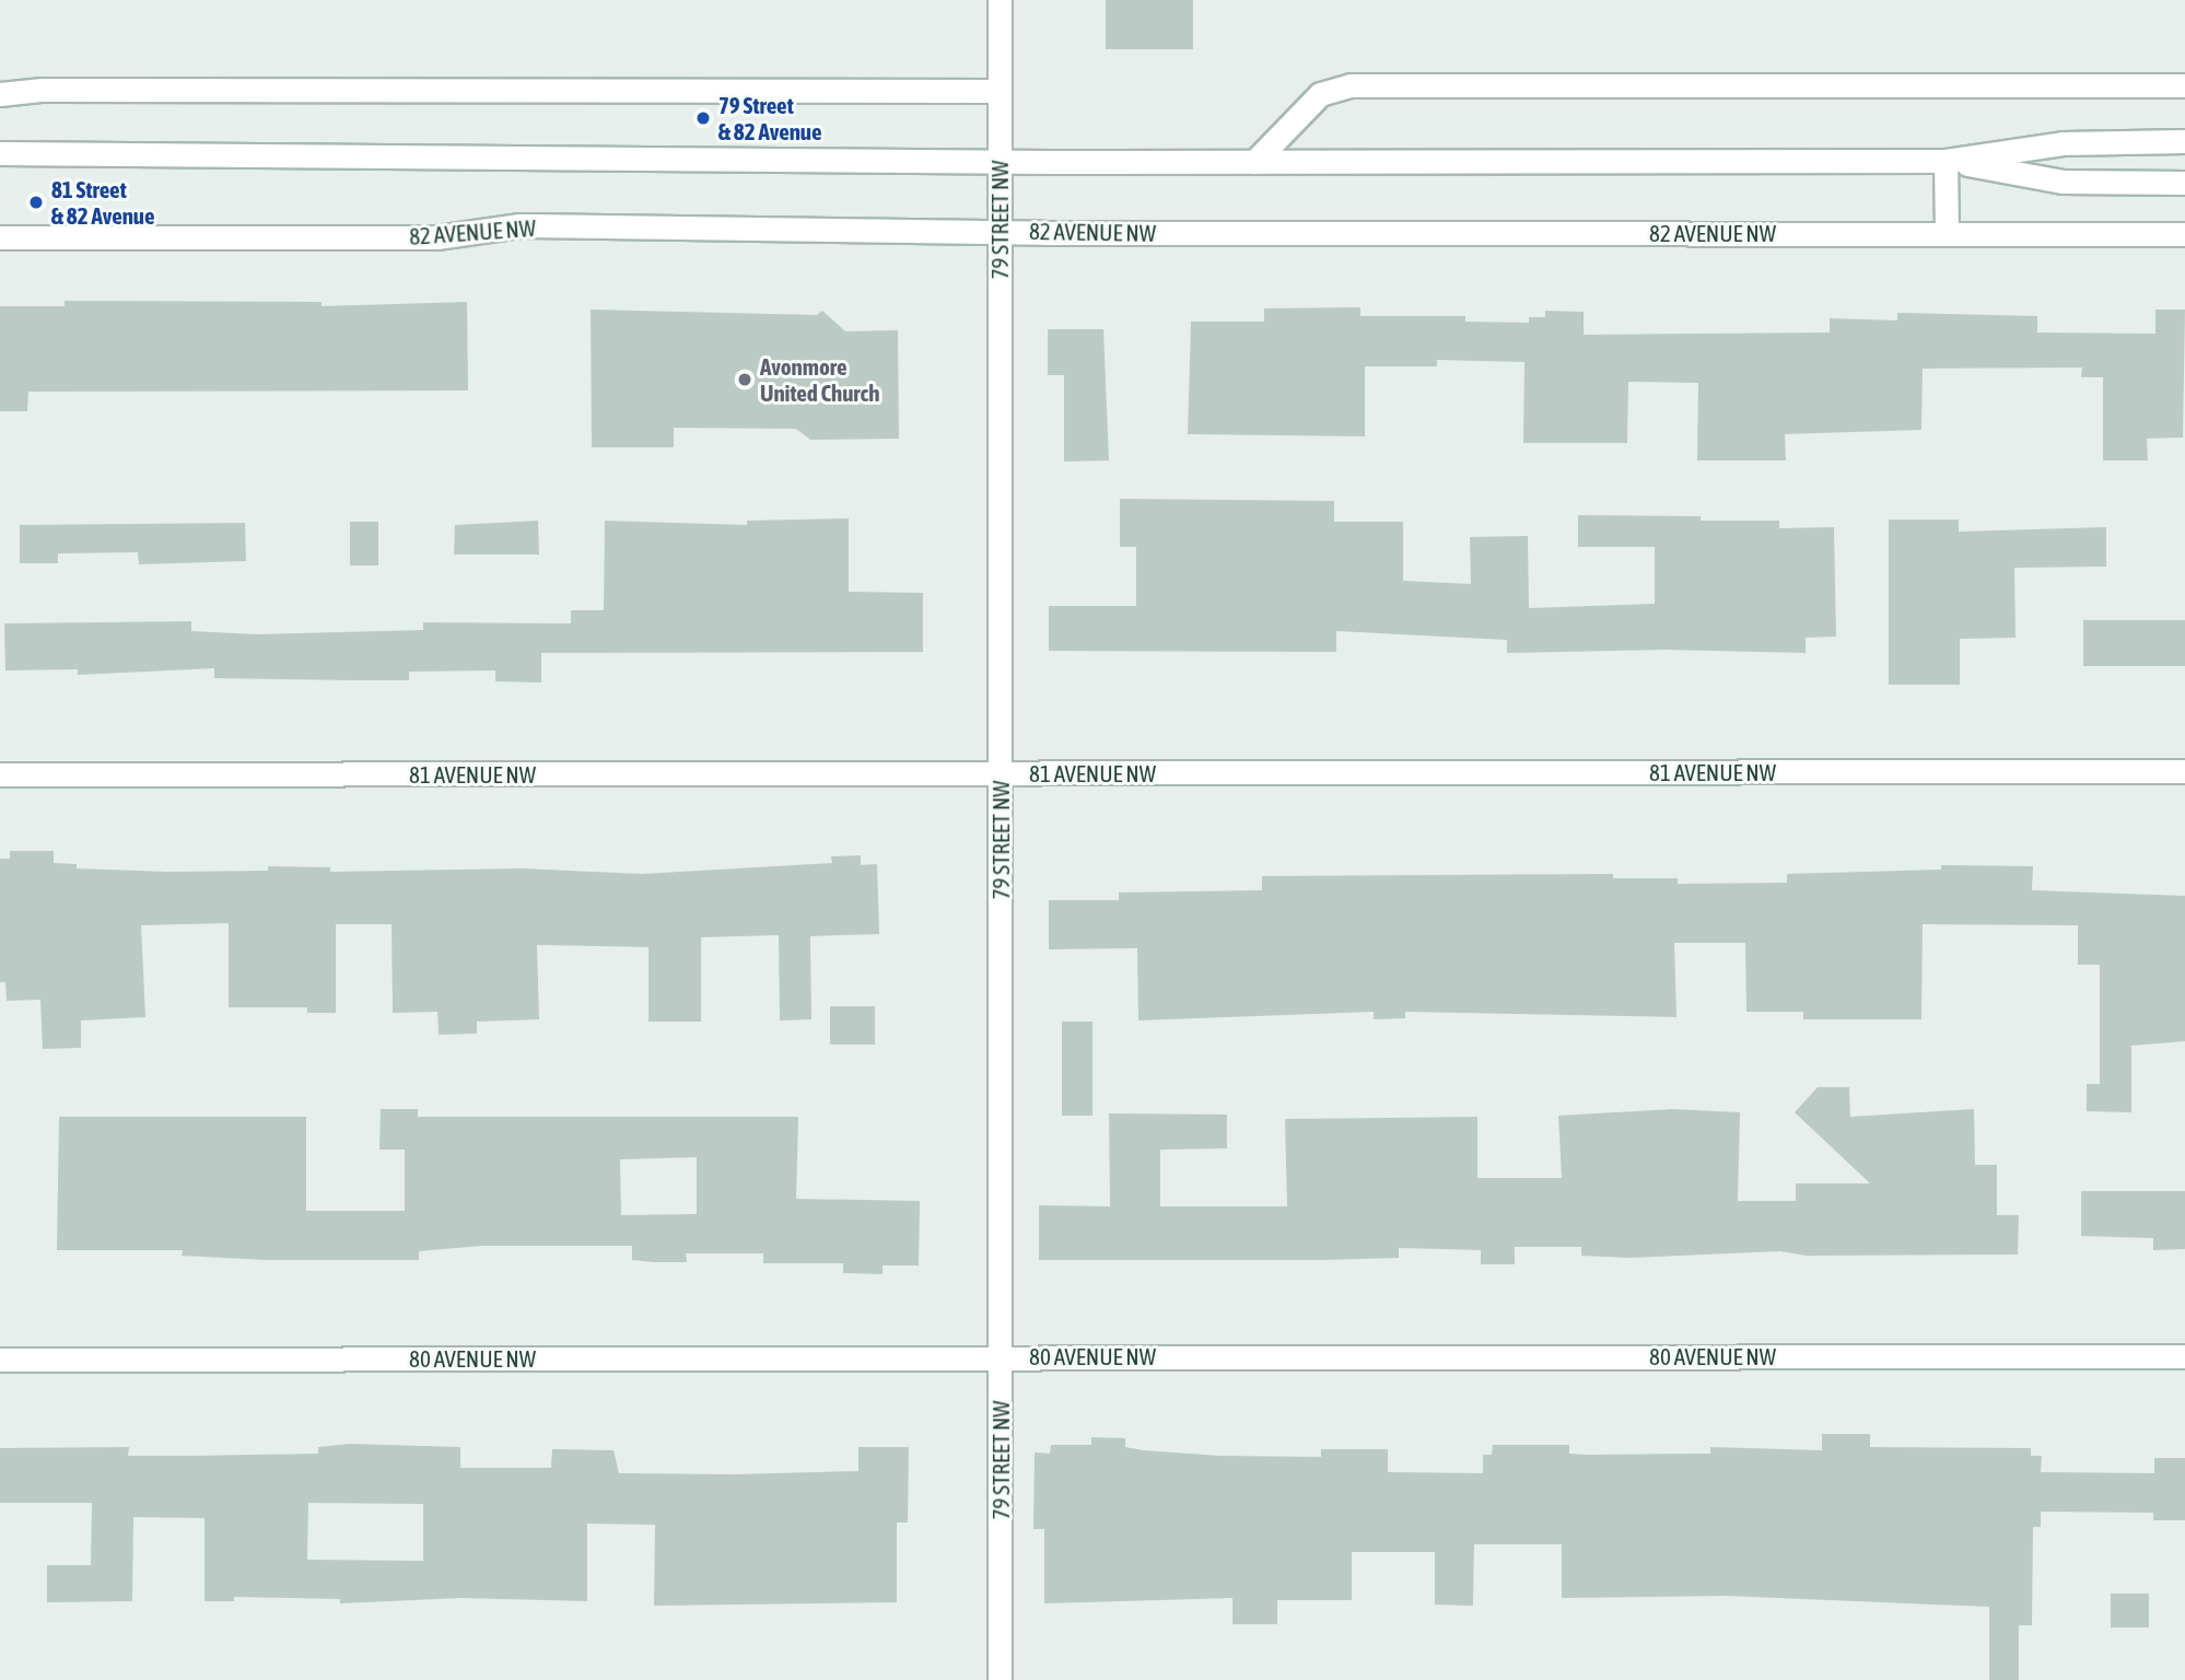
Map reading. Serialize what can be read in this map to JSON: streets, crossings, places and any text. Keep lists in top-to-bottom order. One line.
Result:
{"streets":{"street":["79 STREET NW","82 AVENUE NW","81 AVENUE NW","80 AVENUE NW"]},"crossings":[["79 STREET NW","82 AVENUE NW"],["79 STREET NW","81 AVENUE NW"],["79 STREET NW","80 AVENUE NW"]],"places":["79 Street & 82 Avenue","81 Street & 82 Avenue","Avonmore United Church"]}
